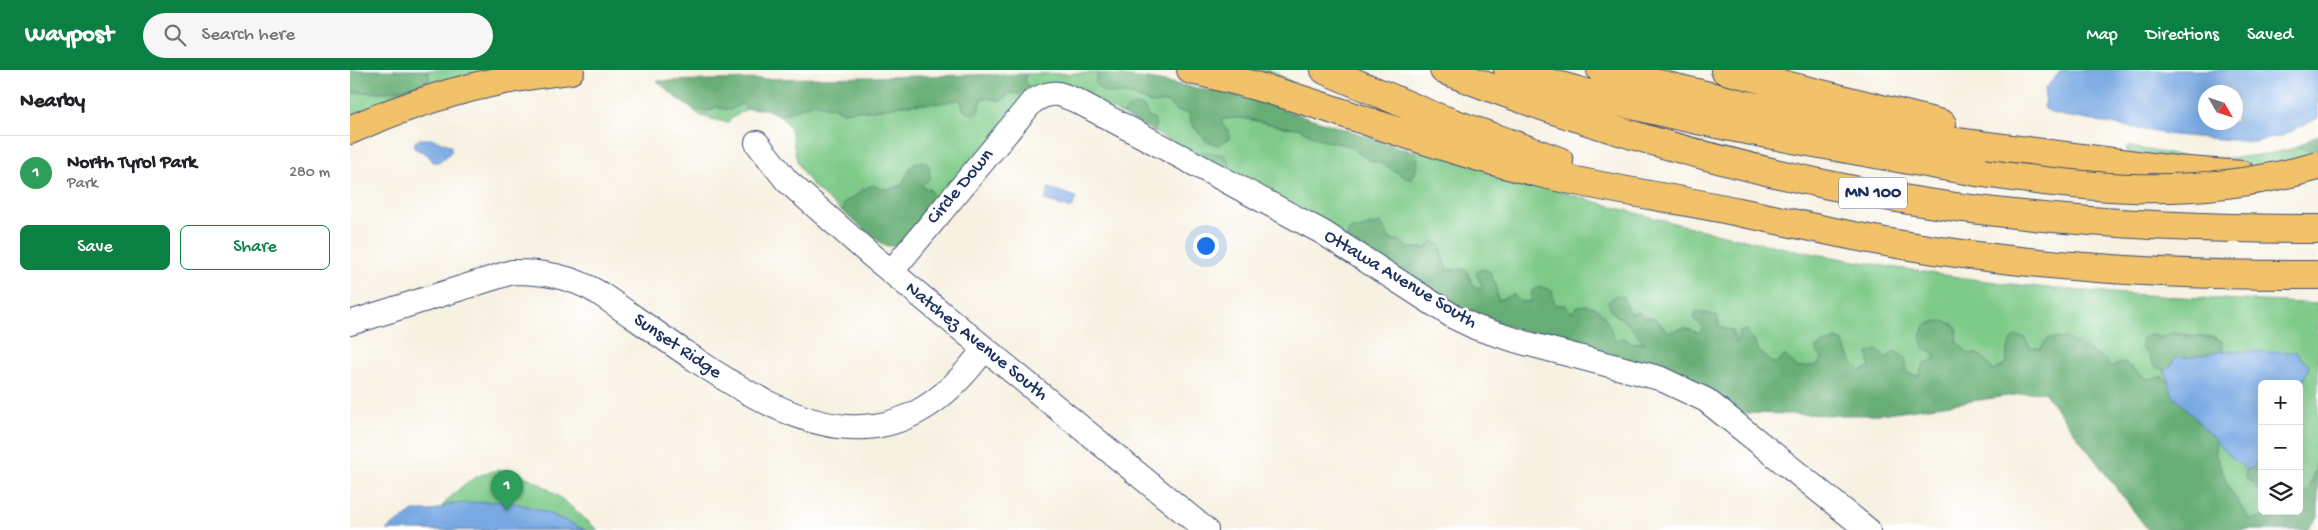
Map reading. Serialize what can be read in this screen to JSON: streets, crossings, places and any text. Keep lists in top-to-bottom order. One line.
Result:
{"streets":{"highway":["MN 100"],"street":["Circle Down","Ottawa Avenue South","Natchez Avenue South","Sunset Ridge"]},"crossings":[["Circle Down","Ottawa Avenue South"],["Circle Down","Natchez Avenue South"],["Natchez Avenue South","Sunset Ridge"]],"north":"bottom right","page":{"header":"Waypost","search":"Search here","nav":["Map","Directions","Saved"],"heading":"Nearby","list":[{"mark":"1","name":"North Tyrol Park","note":"Park","value":"280 m"}],"buttons":["Save","Share"],"map_buttons":["+","−"],"pins":"1"}}
